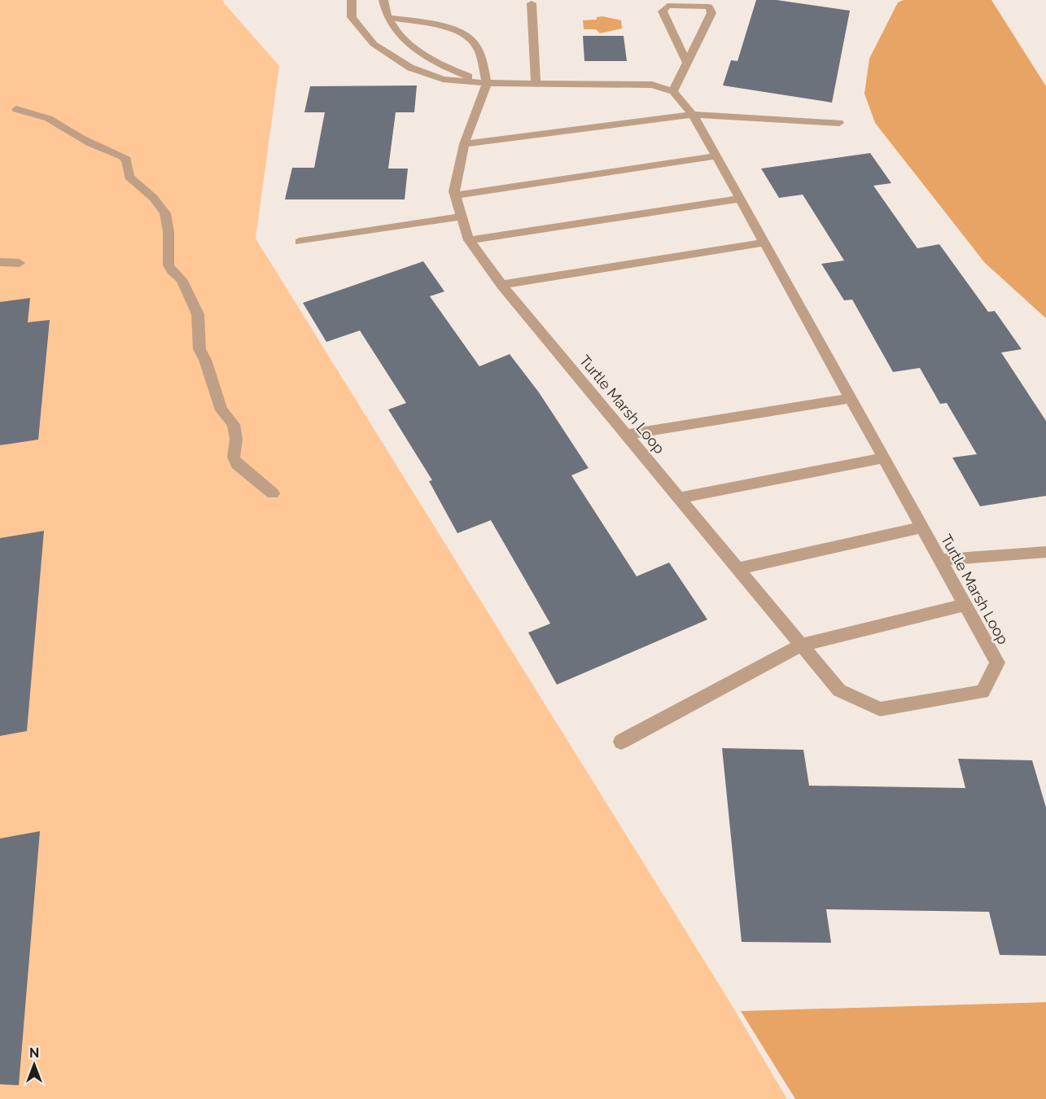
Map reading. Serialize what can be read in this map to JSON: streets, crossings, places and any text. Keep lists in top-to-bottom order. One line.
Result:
{"streets":{"lane":["Turtle Marsh Loop"]},"north":"top"}
